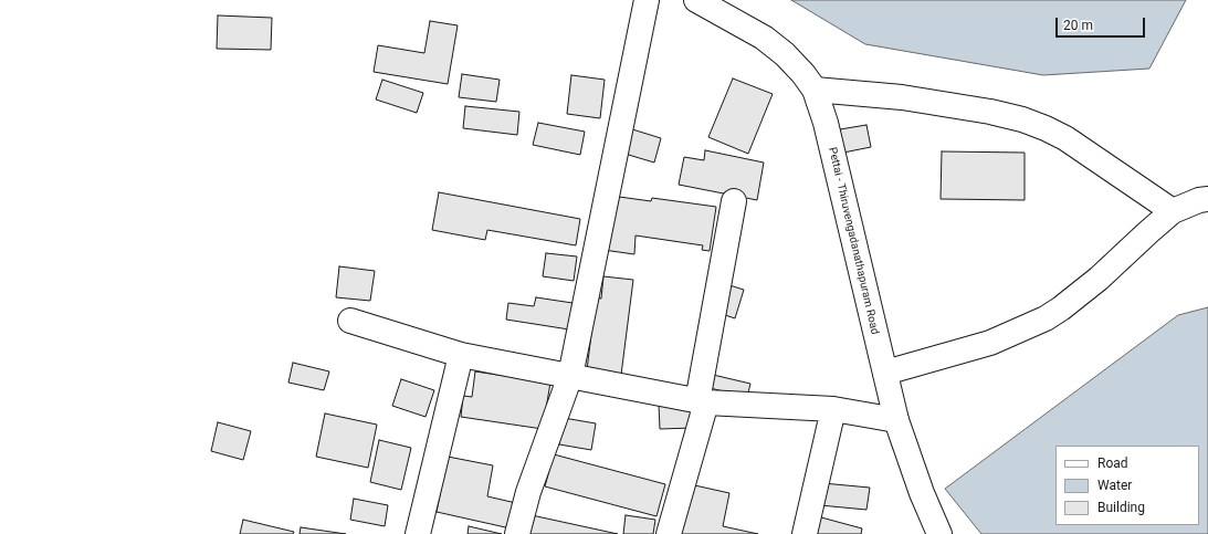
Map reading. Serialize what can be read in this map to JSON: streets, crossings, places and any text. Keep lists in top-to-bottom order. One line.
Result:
{"streets":{"street":["Pettai - Thiruvengadanathapuram Road"]},"legend":["Road","Water","Building"],"scale_bar":"20 m"}
